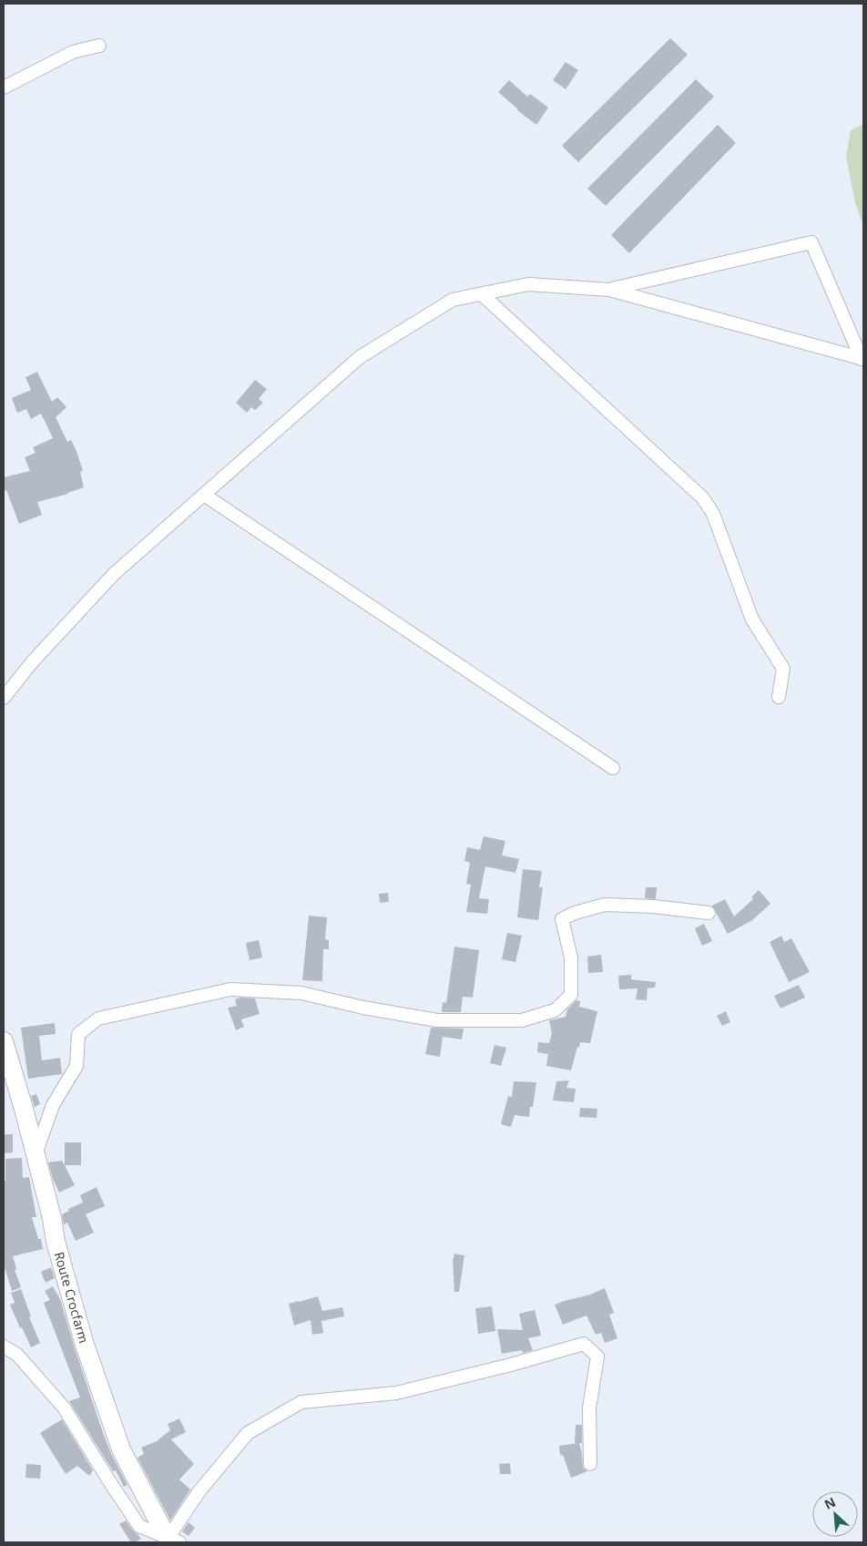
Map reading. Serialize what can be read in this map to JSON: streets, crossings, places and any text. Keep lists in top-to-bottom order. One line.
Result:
{"streets":{"street":["Route Crocfarm"]},"north":"top left"}
